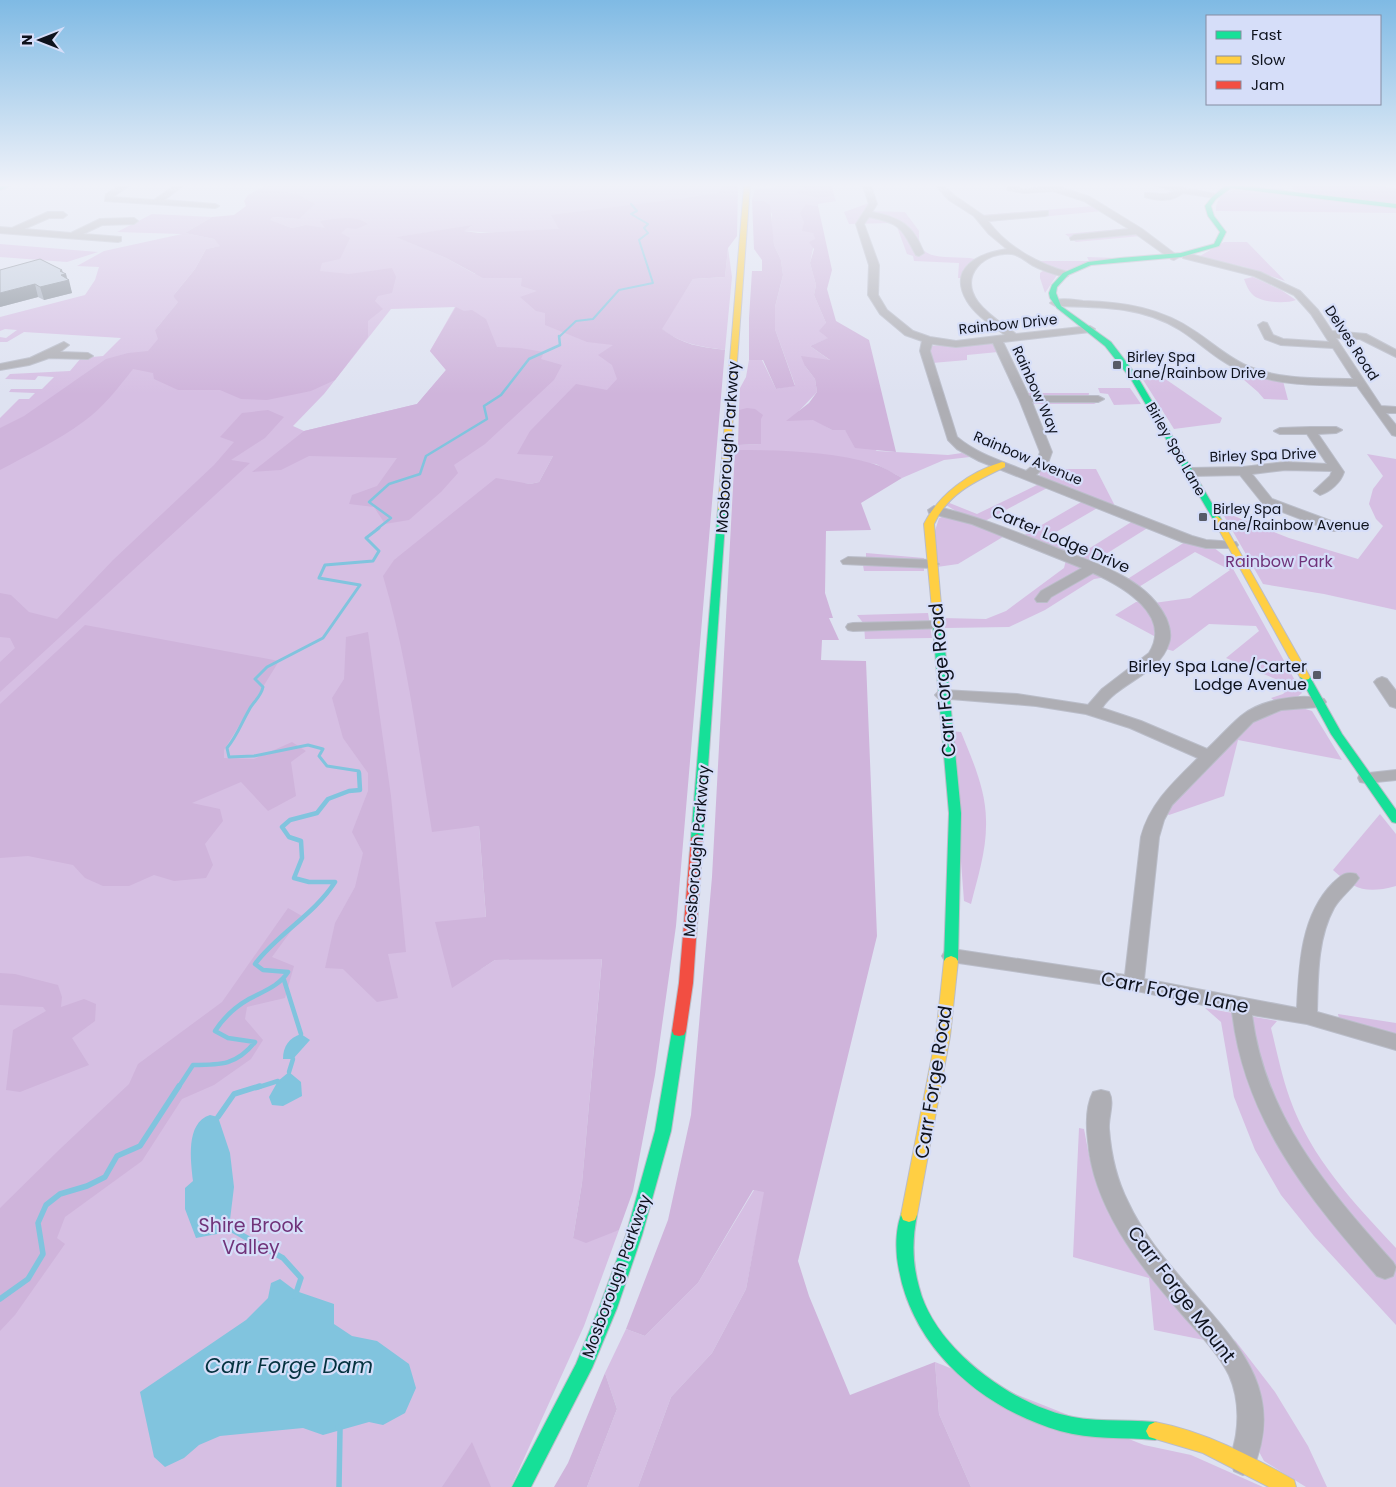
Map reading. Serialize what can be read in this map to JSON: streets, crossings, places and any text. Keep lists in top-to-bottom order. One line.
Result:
{"streets":{"main road":["Mosborough Parkway","Birley Spa Lane","Carr Forge Road"],"street":["Rainbow Drive","Delves Road","Rainbow Way","Birley Spa Drive","Rainbow Avenue","Carter Lodge Drive","Carr Forge Lane","Carr Forge Mount"]},"crossings":[["Rainbow Drive","Rainbow Way"],["Rainbow Drive","Birley Spa Lane"],["Rainbow Drive","Rainbow Avenue"],["Rainbow Way","Rainbow Avenue"],["Birley Spa Lane","Birley Spa Drive"],["Birley Spa Lane","Rainbow Avenue"],["Carter Lodge Drive","Carr Forge Road"],["Carr Forge Road","Carr Forge Lane"],["Carr Forge Road","Carr Forge Mount"]],"water":["Carr Forge Dam"],"parks":["Rainbow Park","Shire Brook Valley"],"places":{"transit":["Birley Spa Lane/Rainbow Drive","Birley Spa Lane/Rainbow Avenue","Birley Spa Lane/Carter Lodge Avenue"]},"legend":["Fast","Slow","Jam"],"north":"left"}
